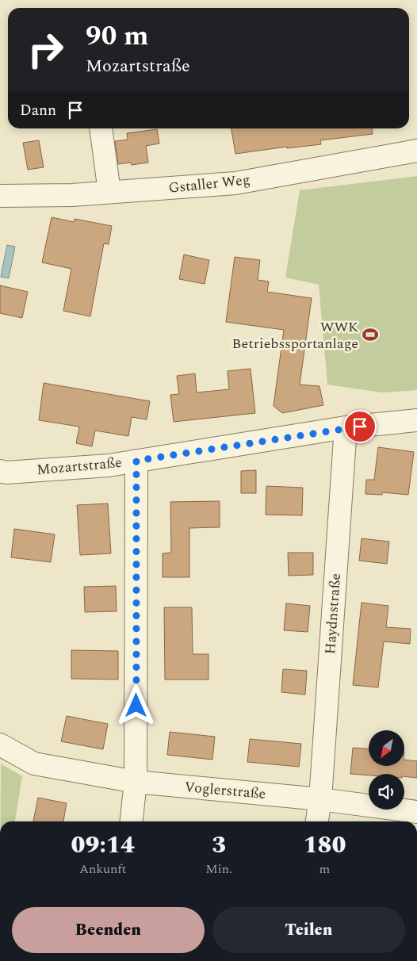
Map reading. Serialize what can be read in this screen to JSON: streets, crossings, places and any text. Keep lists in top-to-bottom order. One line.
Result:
{"streets":{"street":["Gstaller Weg","Mozartstraße","Haydnstraße","Voglerstraße"]},"crossings":[["Mozartstraße","Haydnstraße"],["Haydnstraße","Voglerstraße"]],"places":{"sports":["WWK Betriebssportanlage"]},"north":"bottom left","page":{"turn":["90 m","Mozartstraße"],"then":"Dann","eta":["09:14","Ankunft","3","Min.","180","m"],"buttons":["Beenden","Teilen"]}}
